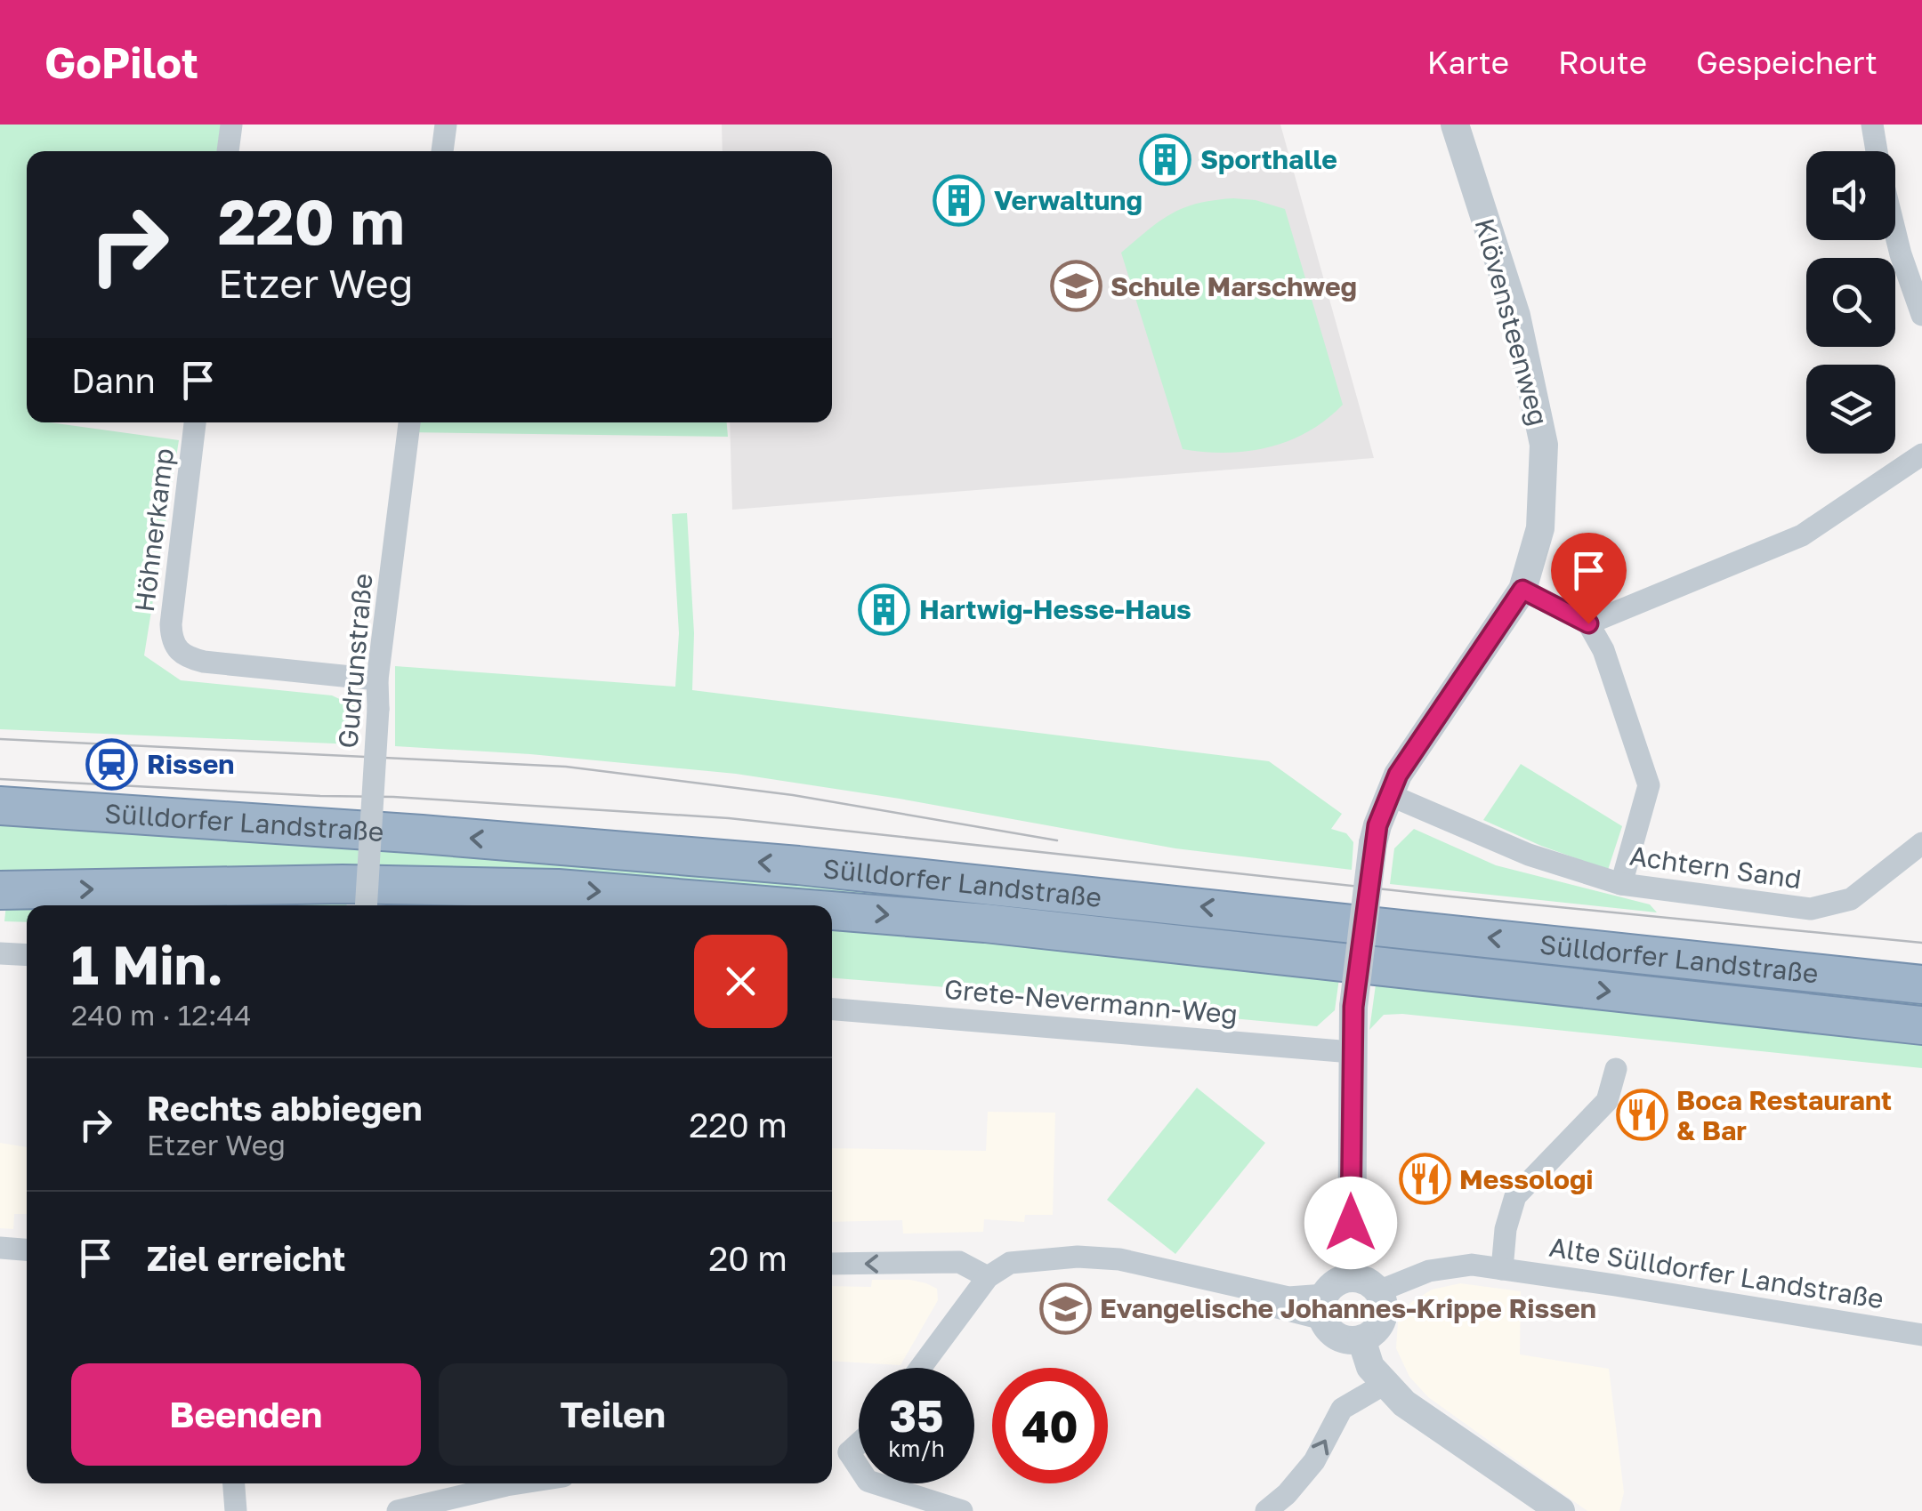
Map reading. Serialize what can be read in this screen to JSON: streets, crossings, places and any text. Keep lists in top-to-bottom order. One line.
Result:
{"streets":{"highway":["Sülldorfer Landstraße"],"street":["Klövensteenweg","Höhnerkamp","Gudrunstraße","Achtern Sand","Grete-Nevermann-Weg","Alte Sülldorfer Landstraße"]},"crossings":[["Klövensteenweg","Achtern Sand"],["Klövensteenweg","Grete-Nevermann-Weg"],["Klövensteenweg","Alte Sülldorfer Landstraße"],["Höhnerkamp","Gudrunstraße"]],"places":{"building":["Sporthalle","Verwaltung","Hartwig-Hesse-Haus"],"school or university":["Schule Marschweg","Evangelische Johannes-Krippe Rissen"],"station":["Rissen"],"restaurant":["Boca Restaurant & Bar","Messologi"]},"page":{"header":"GoPilot","nav":["Karte","Route","Gespeichert"],"turn":["220 m","Etzer Weg"],"then":"Dann","heading":["1 Min.","240 m · 12:44"],"list":[{"name":"Rechts abbiegen","note":"Etzer Weg","value":"220 m"},{"name":"Ziel erreicht","value":"20 m"}],"buttons":["Beenden","Teilen"],"speed":"35 km/h","limit":"40"}}
